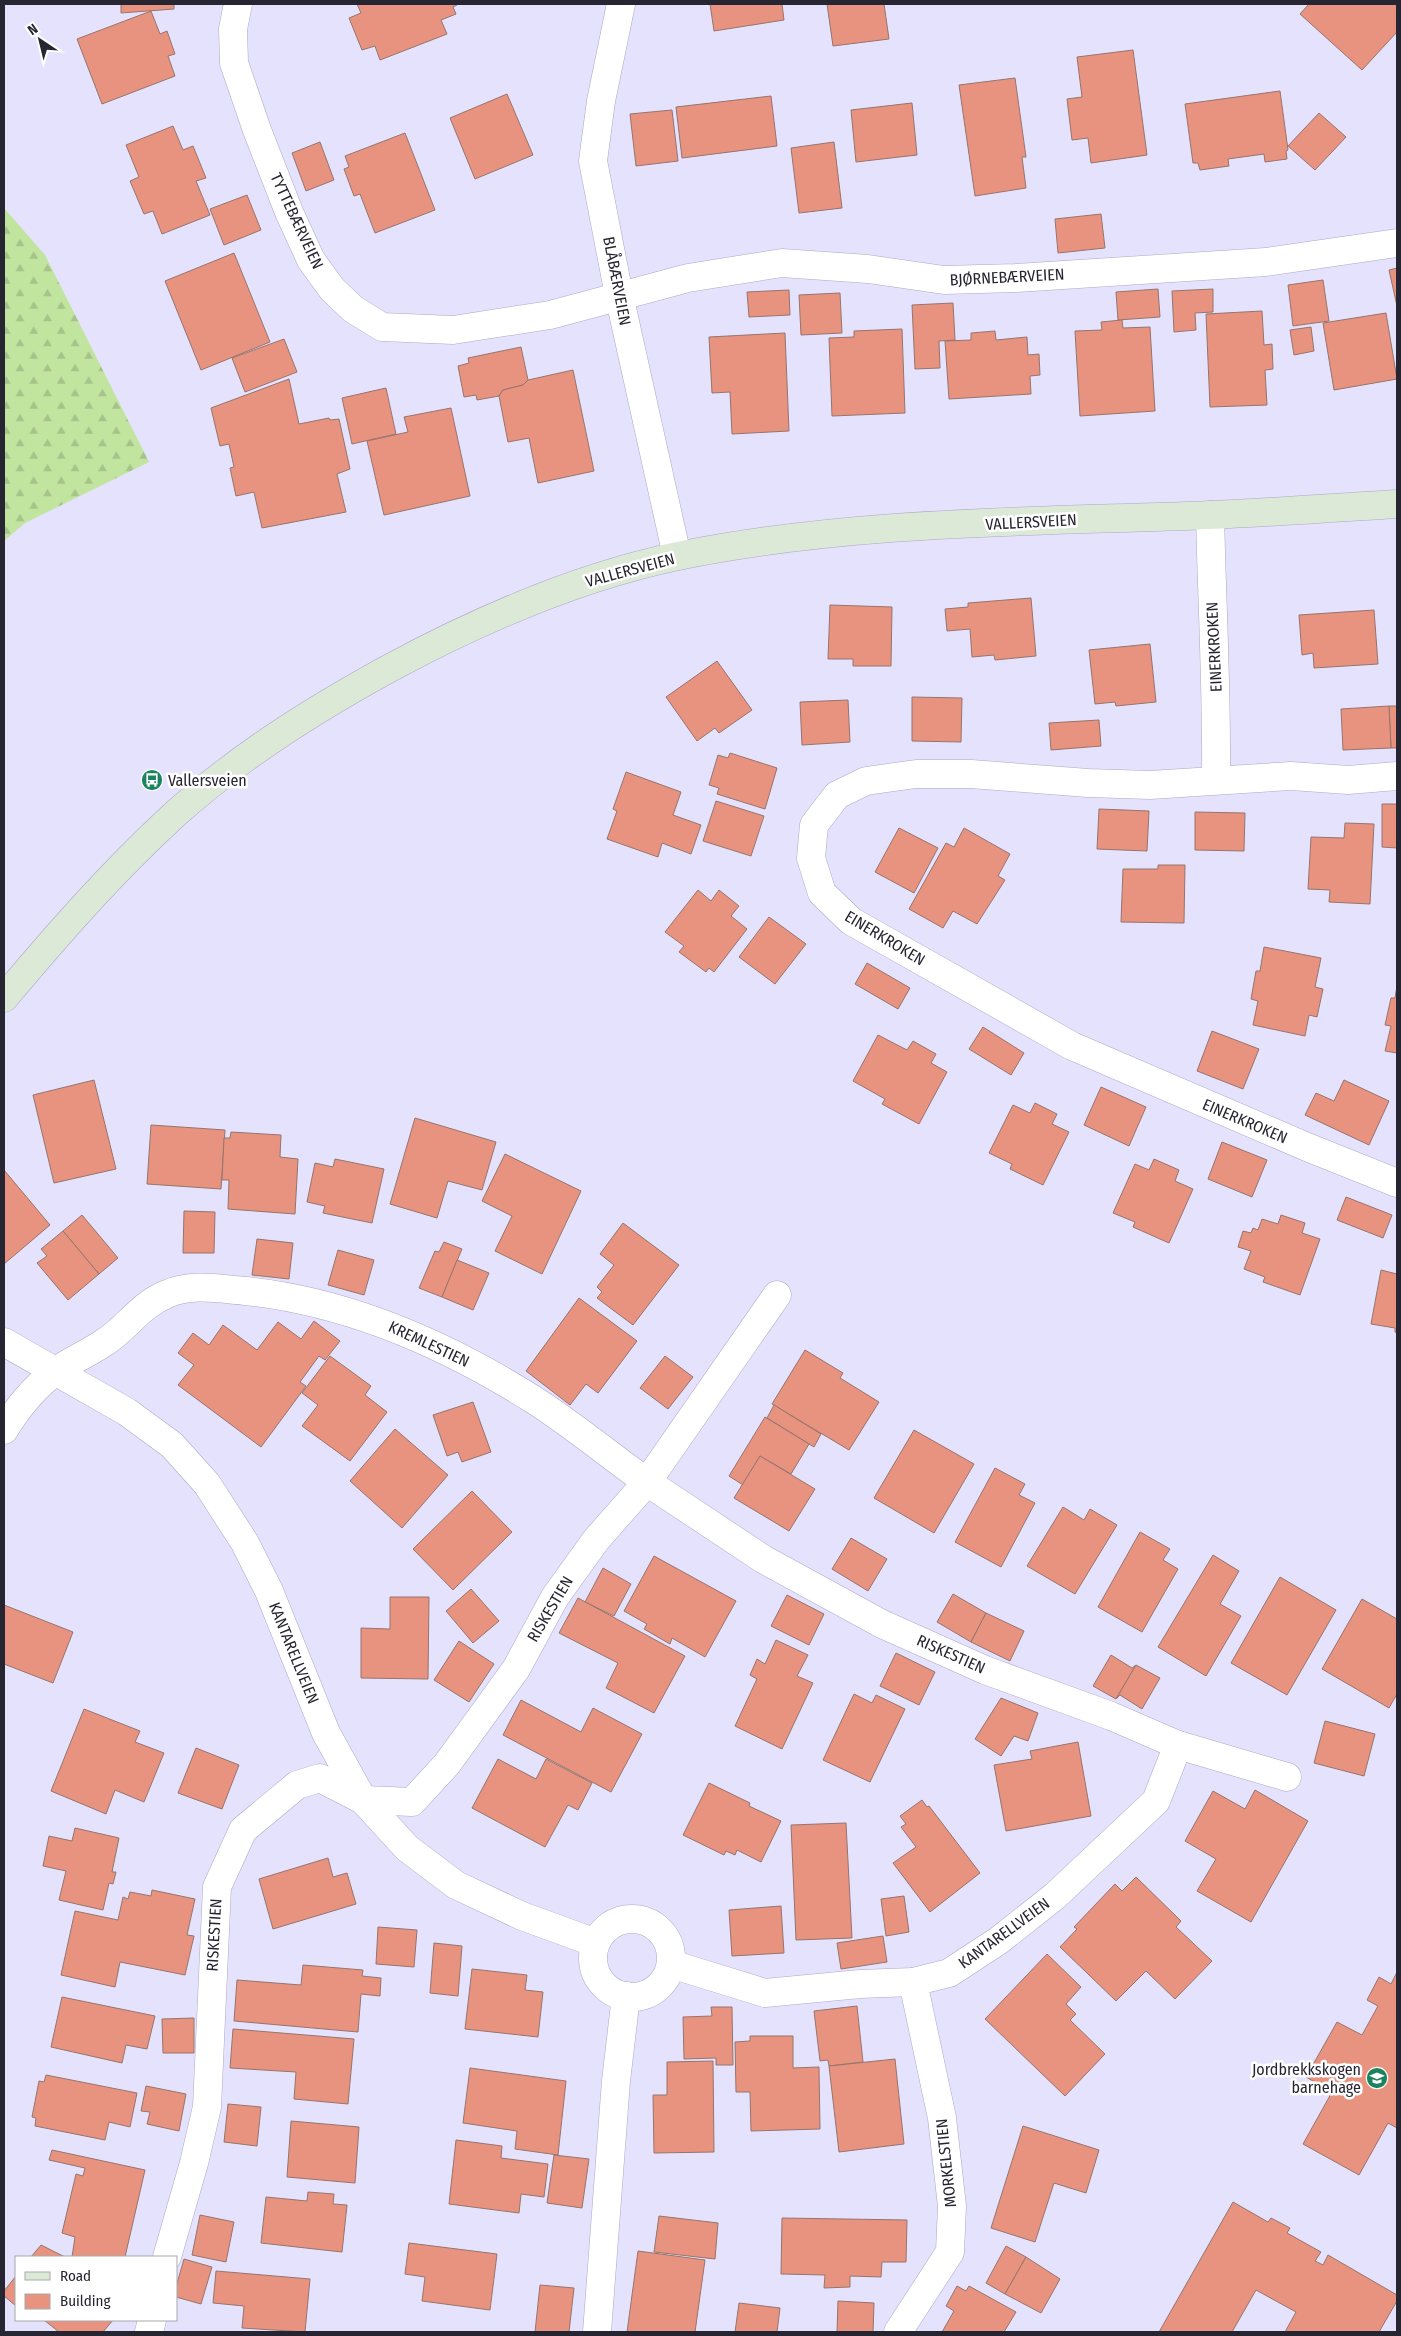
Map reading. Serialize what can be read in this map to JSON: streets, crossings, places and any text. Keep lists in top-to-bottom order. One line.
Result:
{"streets":{"main road":["VALLERSVEIEN"],"street":["TYTTEBÆRVEIEN","BJØRNEBÆRVEIEN","BLÅBÆRVEIEN","EINERKROKEN","KREMLESTIEN","RISKESTIEN","KANTARELLVEIEN","MORKELSTIEN"]},"crossings":[["TYTTEBÆRVEIEN","BJØRNEBÆRVEIEN"],["TYTTEBÆRVEIEN","BLÅBÆRVEIEN"],["BJØRNEBÆRVEIEN","BLÅBÆRVEIEN"],["BLÅBÆRVEIEN","VALLERSVEIEN"],["VALLERSVEIEN","EINERKROKEN"],["KREMLESTIEN","RISKESTIEN"],["KREMLESTIEN","KANTARELLVEIEN"],["RISKESTIEN","KANTARELLVEIEN"],["KANTARELLVEIEN","MORKELSTIEN"]],"places":{"bus stop":["Vallersveien"],"school or university":["Jordbrekkskogen barnehage"]},"legend":["Road","Building"],"north":"top left"}
